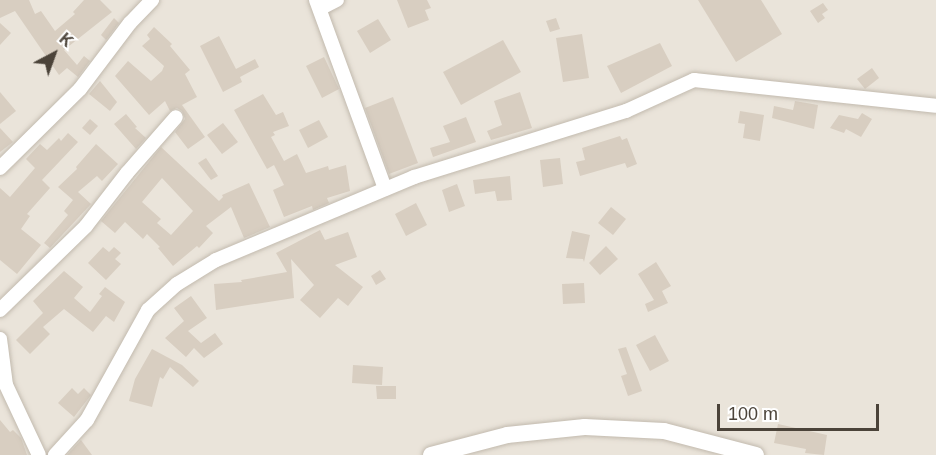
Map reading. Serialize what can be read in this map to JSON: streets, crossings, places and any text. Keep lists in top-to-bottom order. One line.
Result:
{"scale_bar":"100 m","north":"top right"}
